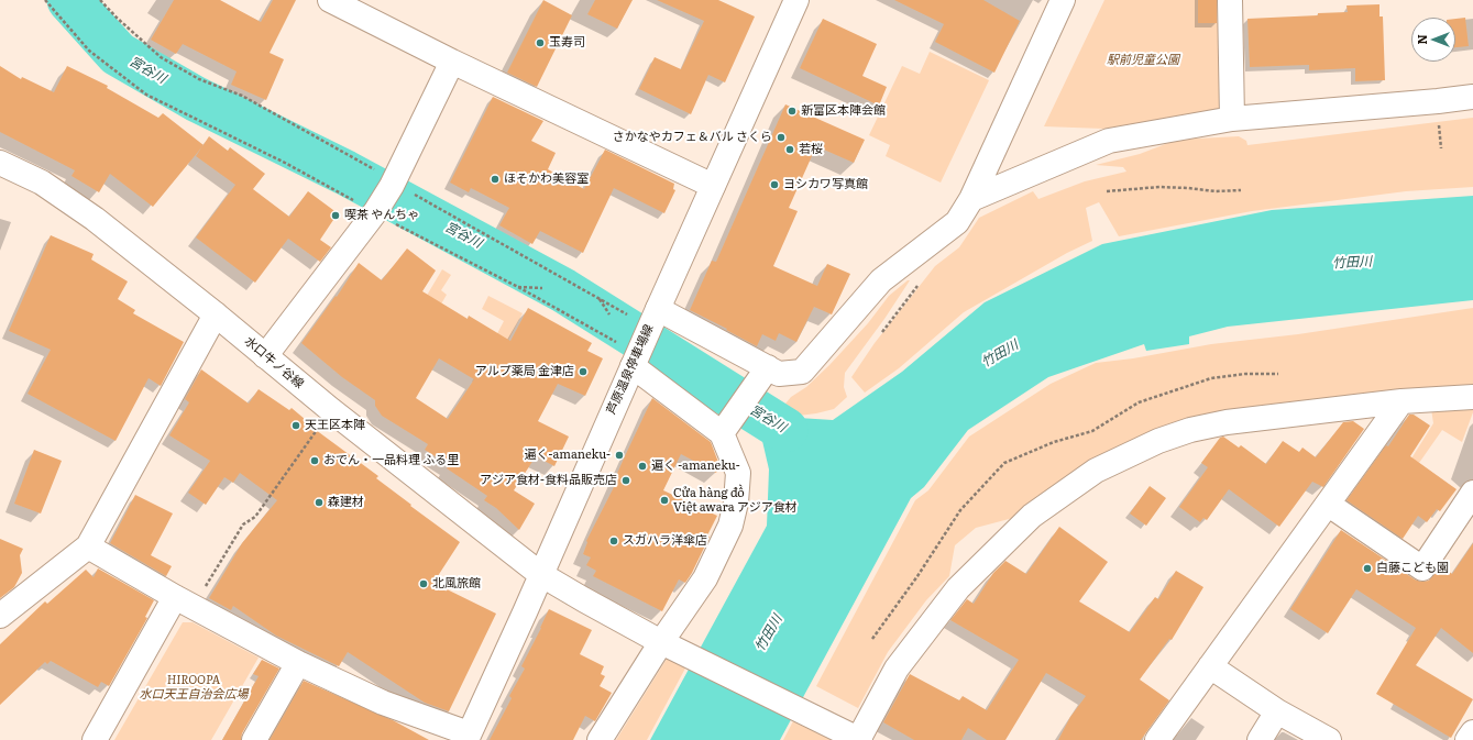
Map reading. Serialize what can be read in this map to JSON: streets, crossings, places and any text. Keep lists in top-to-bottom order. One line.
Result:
{"streets":{"street":["水口牛ノ谷線","芦原温泉停車場線"]},"crossings":[["水口牛ノ谷線","芦原温泉停車場線"]],"water":["宮谷川","竹田川"],"parks":["駅前児童公園","HIROOPA 水口天王自治会広場"],"places":["玉寿司","新富区本陣会館","さかなやカフェ＆バル さくら","若桜","ほそかわ美容室","ヨシカワ写真館","喫茶 やんちゃ","アルプ薬局 金津店","天王区本陣","遍く-amaneku-","おでん・一品料理 ふる里","遍く -amaneku-","アジア食材-食料品販売店","Cửa hàng đồ Việt awara アジア食材","森建材","スガハラ洋傘店","白藤こども園","北風旅館"],"north":"left"}
